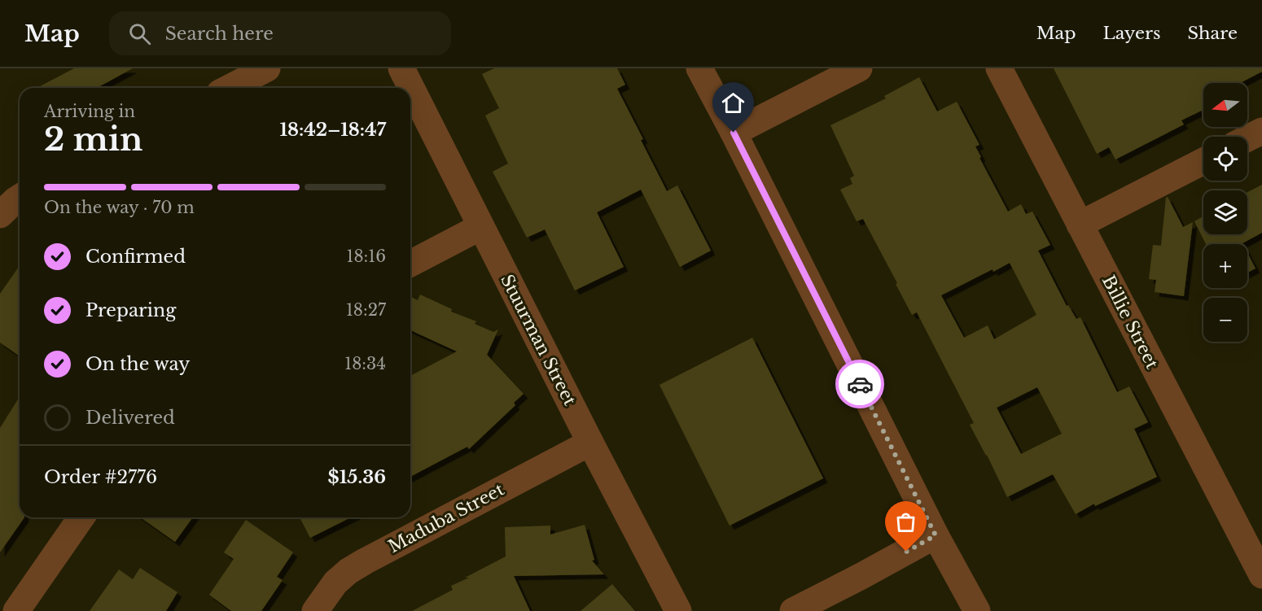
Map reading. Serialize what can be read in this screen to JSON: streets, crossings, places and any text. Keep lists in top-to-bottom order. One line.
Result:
{"streets":{"street":["Billie Street","Stuurman Street","Maduba Street"]},"crossings":[["Stuurman Street","Maduba Street"]],"north":"left","page":{"header":"Map","search":"Search here","nav":["Map","Layers","Share"],"map_buttons":["+","−"],"heading":["2 min","Arriving in","18:42–18:47"],"panel":["Order #2776","$15.36"],"bar":"On the way · 70 m","list":[["Confirmed","18:16"],["Preparing","18:27"],["On the way","18:34"],"Delivered"]}}
